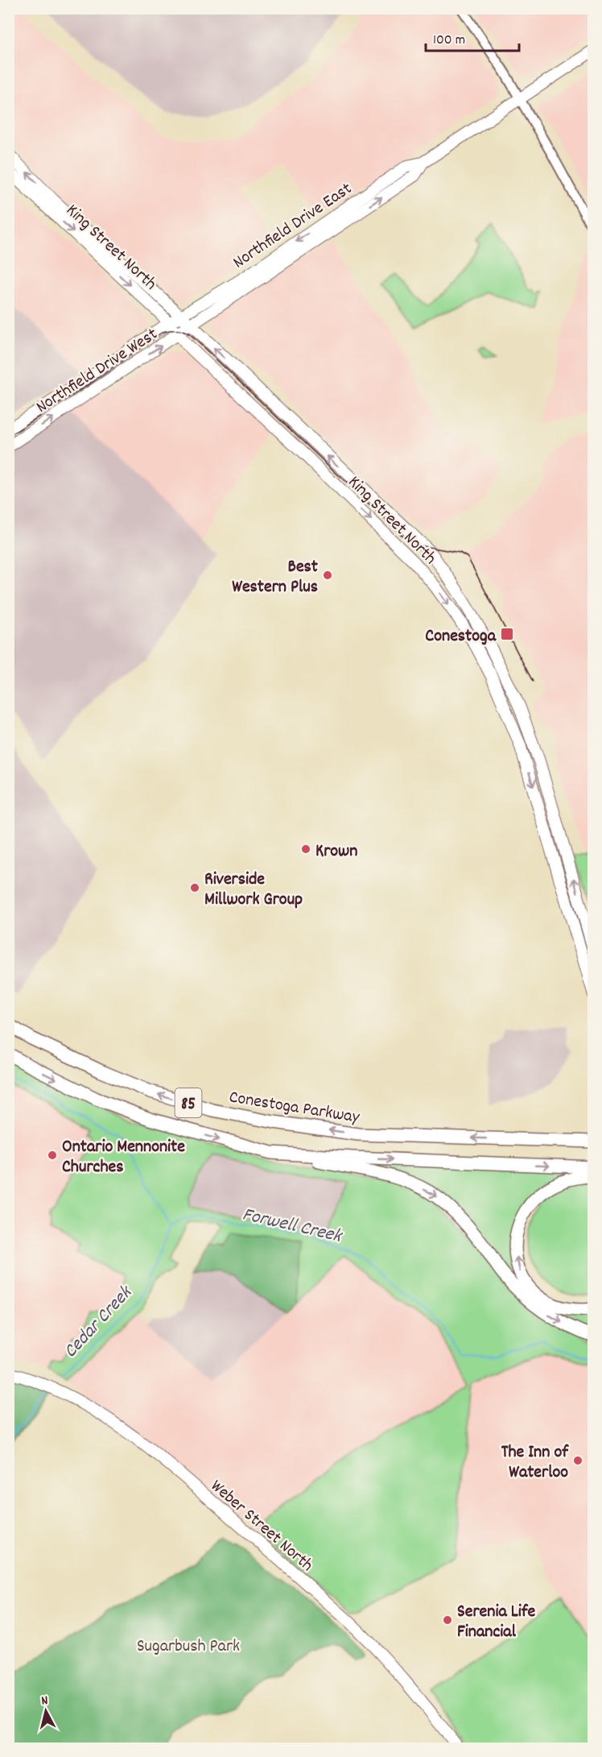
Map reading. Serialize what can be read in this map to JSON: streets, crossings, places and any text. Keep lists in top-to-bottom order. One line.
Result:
{"streets":{"highway":["85","Conestoga Parkway"],"main road":["Northfield Drive East","King Street North","Northfield Drive West","Weber Street North"]},"crossings":[["Northfield Drive East","King Street North"],["Northfield Drive East","Northfield Drive West"],["King Street North","Northfield Drive West"]],"water":["Forwell Creek","Cedar Creek"],"parks":["Sugarbush Park"],"places":{"other":["Best Western Plus","Krown","Riverside Millwork Group","Ontario Mennonite Churches","The Inn of Waterloo","Serenia Life Financial"],"transit":["Conestoga"]},"scale_bar":"100 m","north":"top"}
